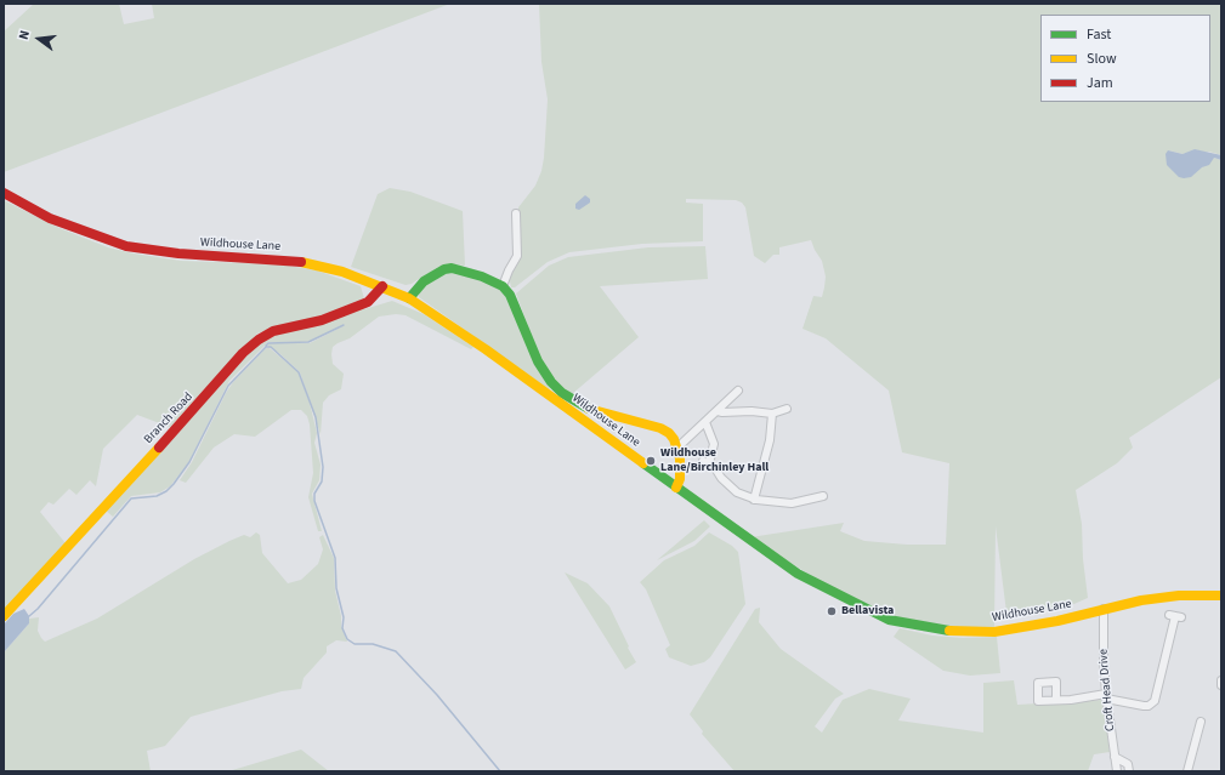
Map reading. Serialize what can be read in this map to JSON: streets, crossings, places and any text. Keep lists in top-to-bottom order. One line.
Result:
{"streets":{"main road":["Wildhouse Lane","Branch Road"],"street":["Croft Head Drive"]},"crossings":[["Wildhouse Lane","Branch Road"],["Wildhouse Lane","Croft Head Drive"]],"places":["Wildhouse Lane/Birchinley Hall","Bellavista"],"legend":["Fast","Slow","Jam"],"north":"left"}
